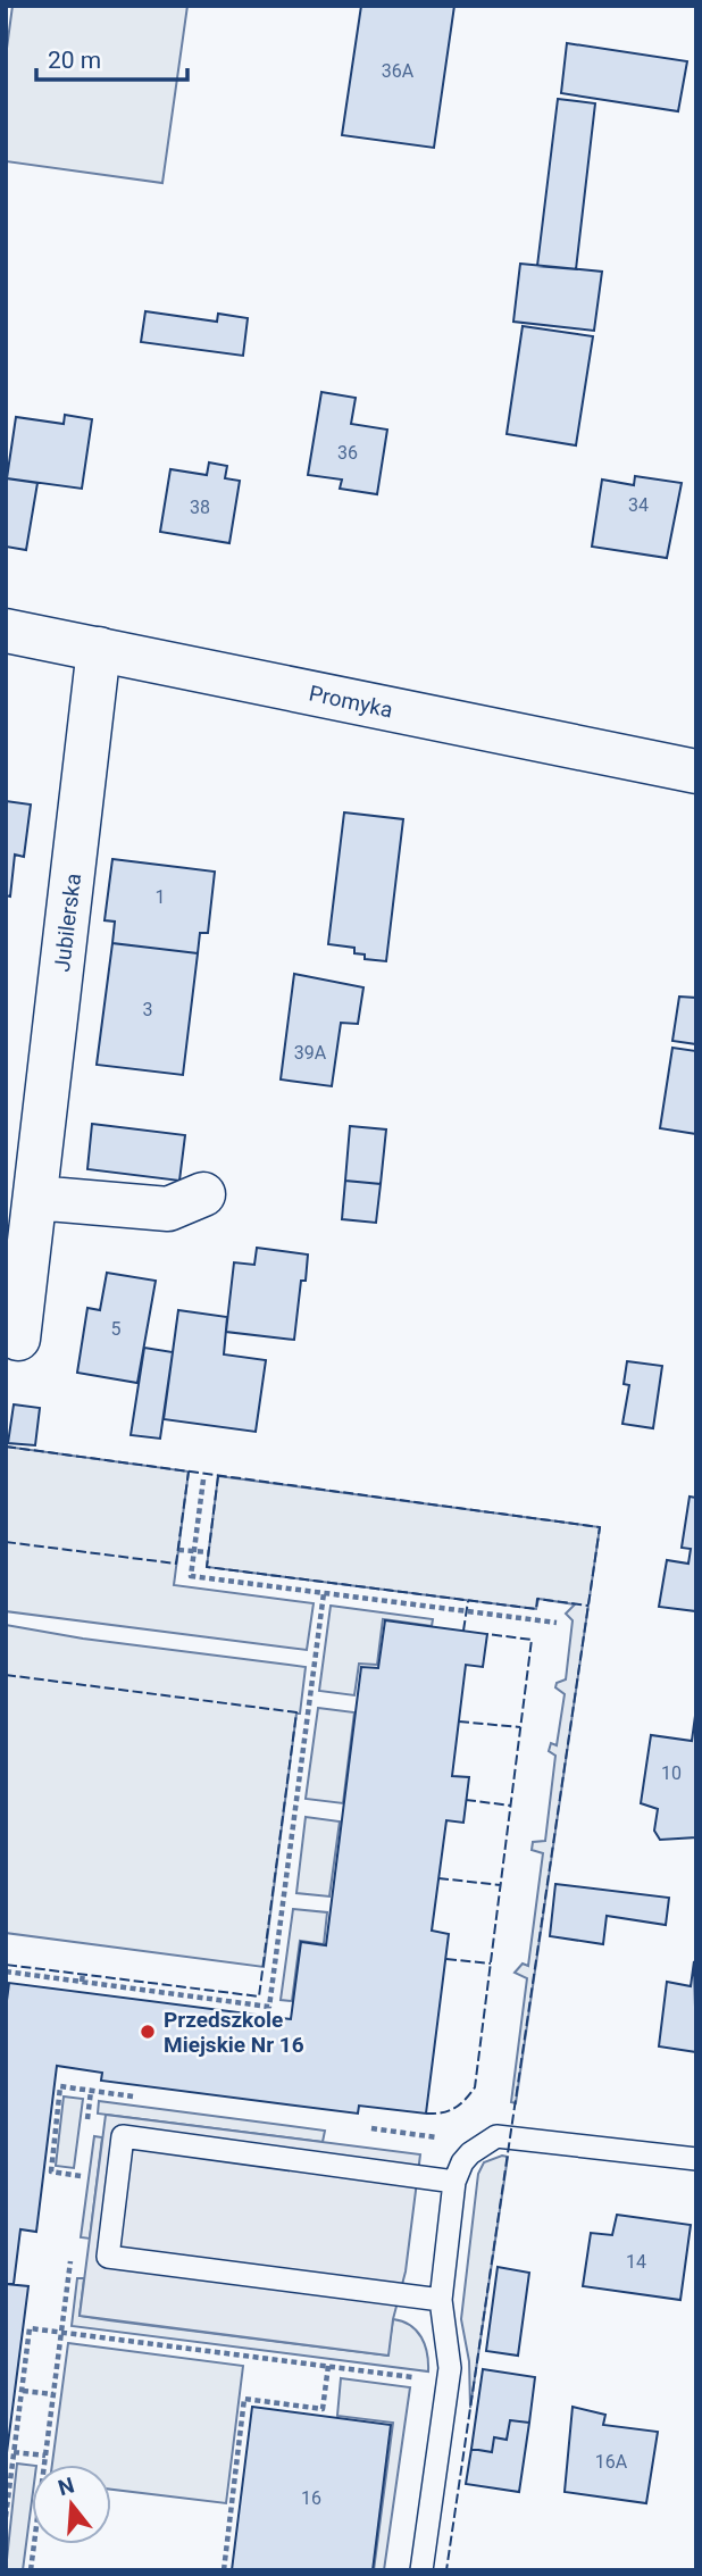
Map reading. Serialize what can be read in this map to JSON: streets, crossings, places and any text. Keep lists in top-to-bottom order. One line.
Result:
{"streets":{"street":["Promyka","Jubilerska"]},"crossings":[["Promyka","Jubilerska"]],"places":["Przedszkole Miejskie Nr 16"],"house_numbers":["36A","36","34","38","1","3","39A","5","10","14","16A","16"],"scale_bar":"20 m","north":"top"}
